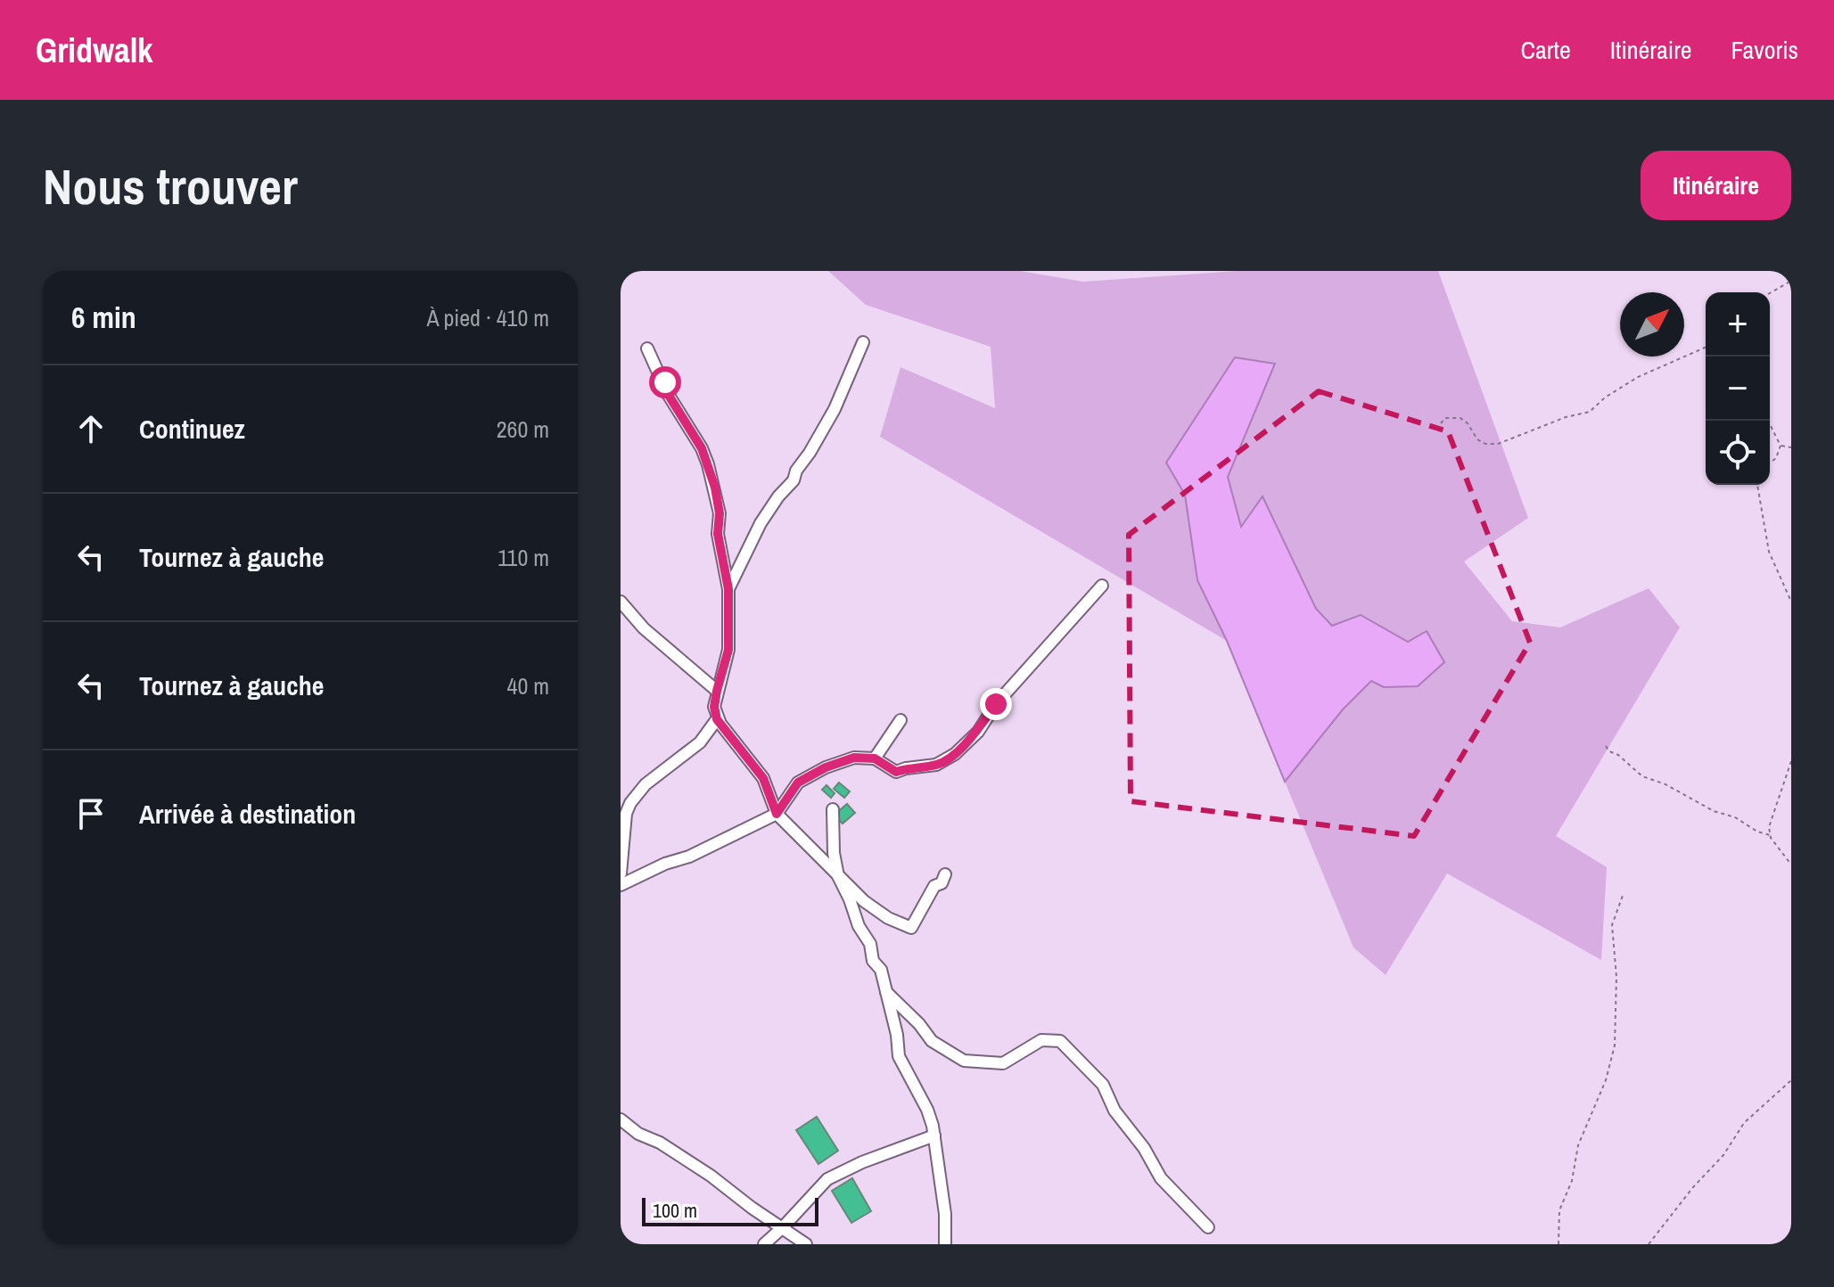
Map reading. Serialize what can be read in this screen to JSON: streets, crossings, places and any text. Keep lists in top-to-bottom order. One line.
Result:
{"scale_bar":"100 m","north":"top right","page":{"header":"Gridwalk","nav":["Carte","Itinéraire","Favoris"],"buttons":"Itinéraire","title":"Nous trouver","heading":["6 min","À pied · 410 m"],"map_buttons":["+","−"],"list":[["Continuez","260 m"],["Tournez à gauche","110 m"],["Tournez à gauche","40 m"],"Arrivée à destination"],"scale":"100 m"}}
